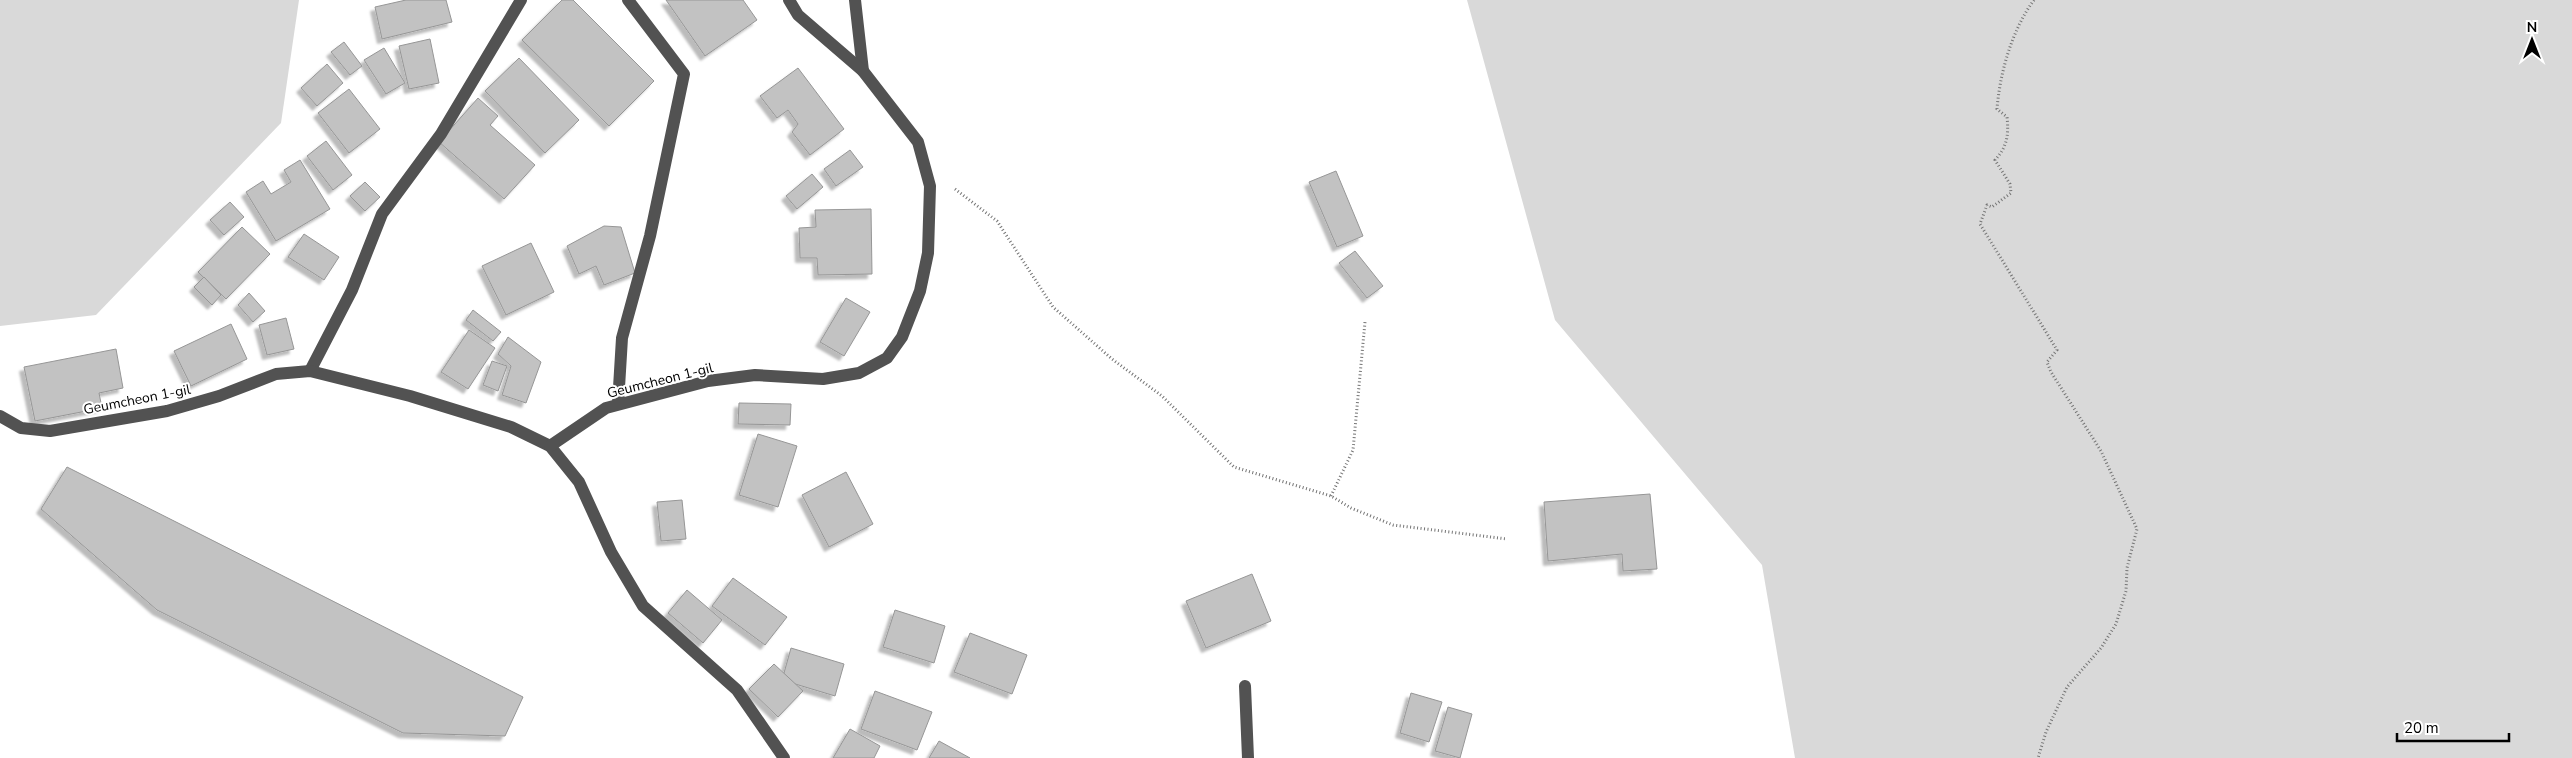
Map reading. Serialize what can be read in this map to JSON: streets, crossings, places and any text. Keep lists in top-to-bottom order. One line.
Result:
{"streets":{"street":["Geumcheon 1-gil"]},"scale_bar":"20 m","north":"top"}
